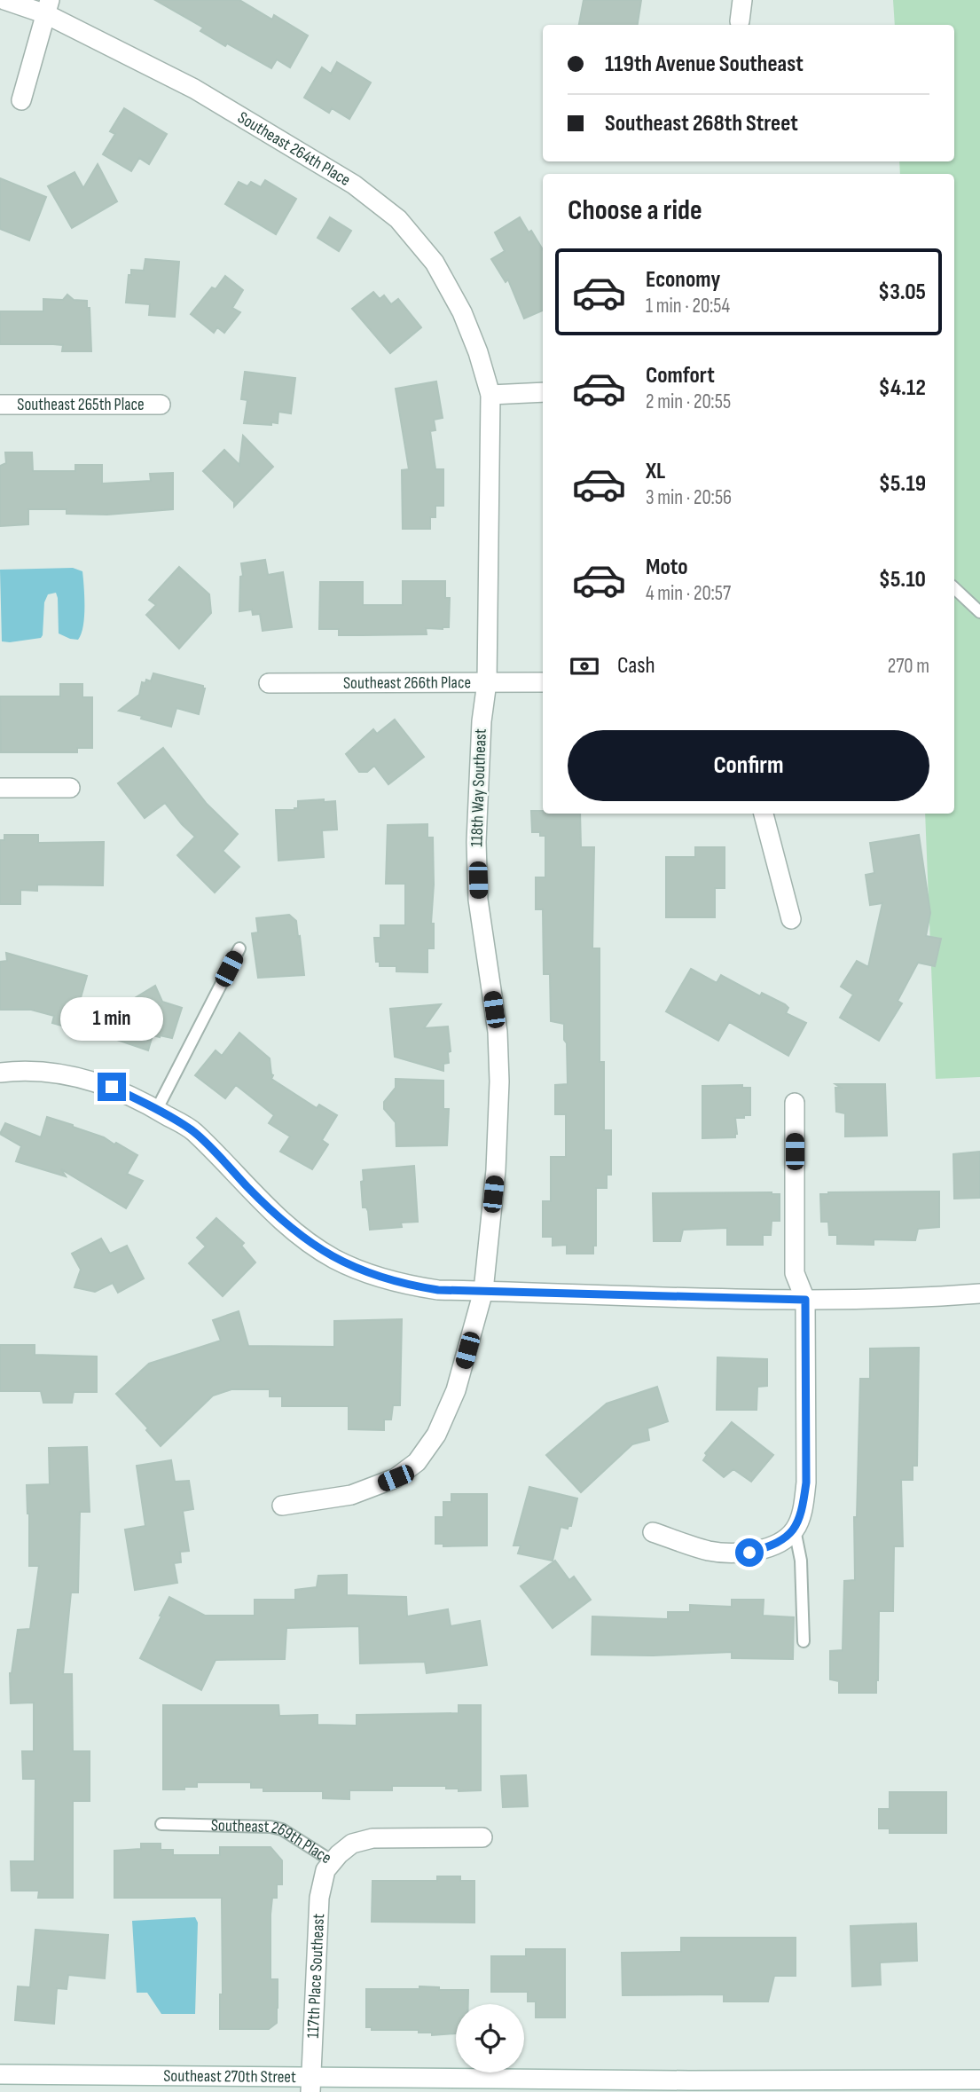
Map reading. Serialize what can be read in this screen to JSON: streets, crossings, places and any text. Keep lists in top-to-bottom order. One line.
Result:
{"streets":{"street":["Southeast 264th Place","Southeast 265th Place","Southeast 266th Place","118th Way Southeast","Southeast 269th Place","117th Place Southeast","Southeast 270th Street"]},"crossings":[["Southeast 264th Place","118th Way Southeast"],["Southeast 266th Place","118th Way Southeast"],["Southeast 269th Place","117th Place Southeast"],["117th Place Southeast","Southeast 270th Street"]],"page":{"banner":["119th Avenue Southeast","Southeast 268th Street"],"heading":"Choose a ride","list":[{"name":"Economy","note":"1 min · 20:54","value":"$3.05"},{"name":"Comfort","note":"2 min · 20:55","value":"$4.12"},{"name":"XL","note":"3 min · 20:56","value":"$5.19"},{"name":"Moto","note":"4 min · 20:57","value":"$5.10"}],"pay":["Cash","270 m"],"buttons":"Confirm","bubble":"1 min"}}
